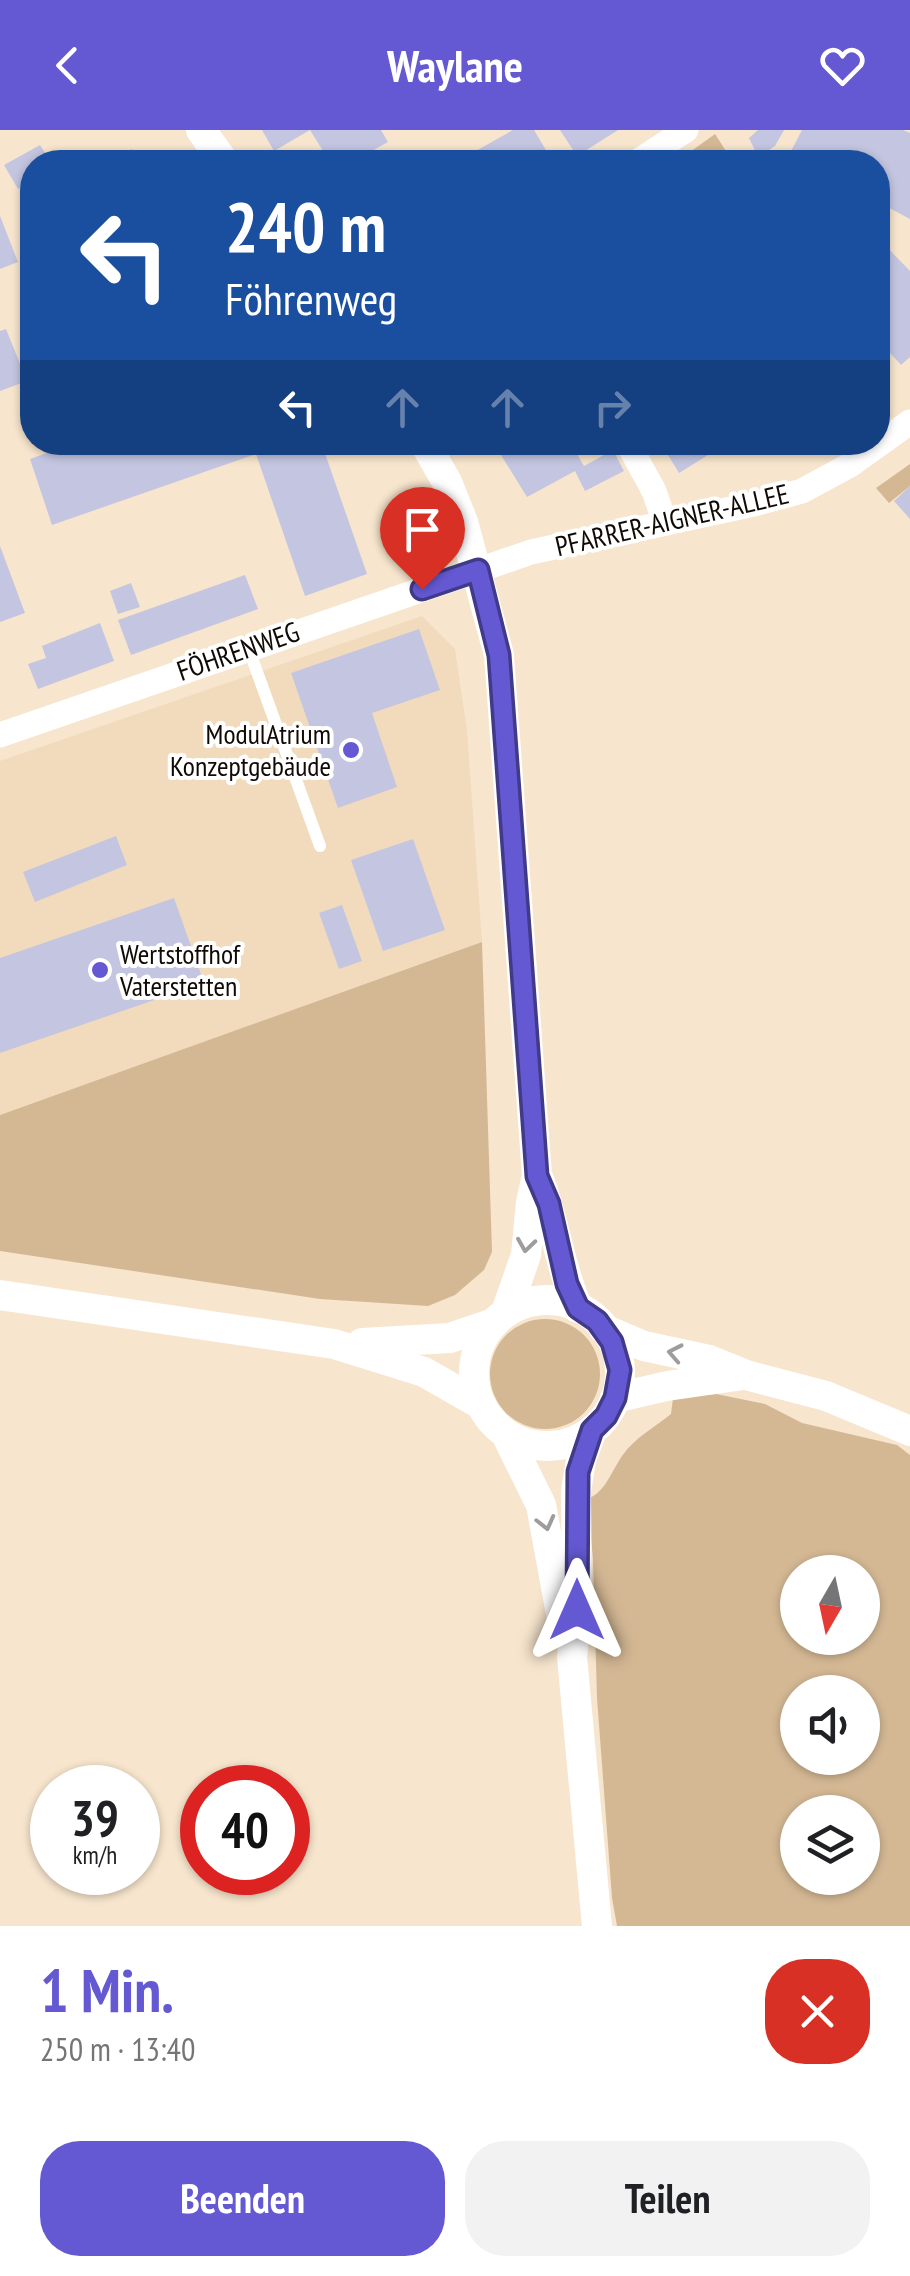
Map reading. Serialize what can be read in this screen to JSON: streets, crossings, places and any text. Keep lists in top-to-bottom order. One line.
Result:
{"streets":{"street":["PFARRER-AIGNER-ALLEE","FÖHRENWEG"]},"crossings":[["PFARRER-AIGNER-ALLEE","FÖHRENWEG"]],"places":["ModulAtrium Konzeptgebäude","Wertstoffhof Vaterstetten"],"north":"bottom","page":{"header":"Waylane","turn":["240 m","Föhrenweg"],"speed":"39 km/h","limit":"40","heading":["1 Min.","250 m · 13:40"],"buttons":["Beenden","Teilen"]}}
